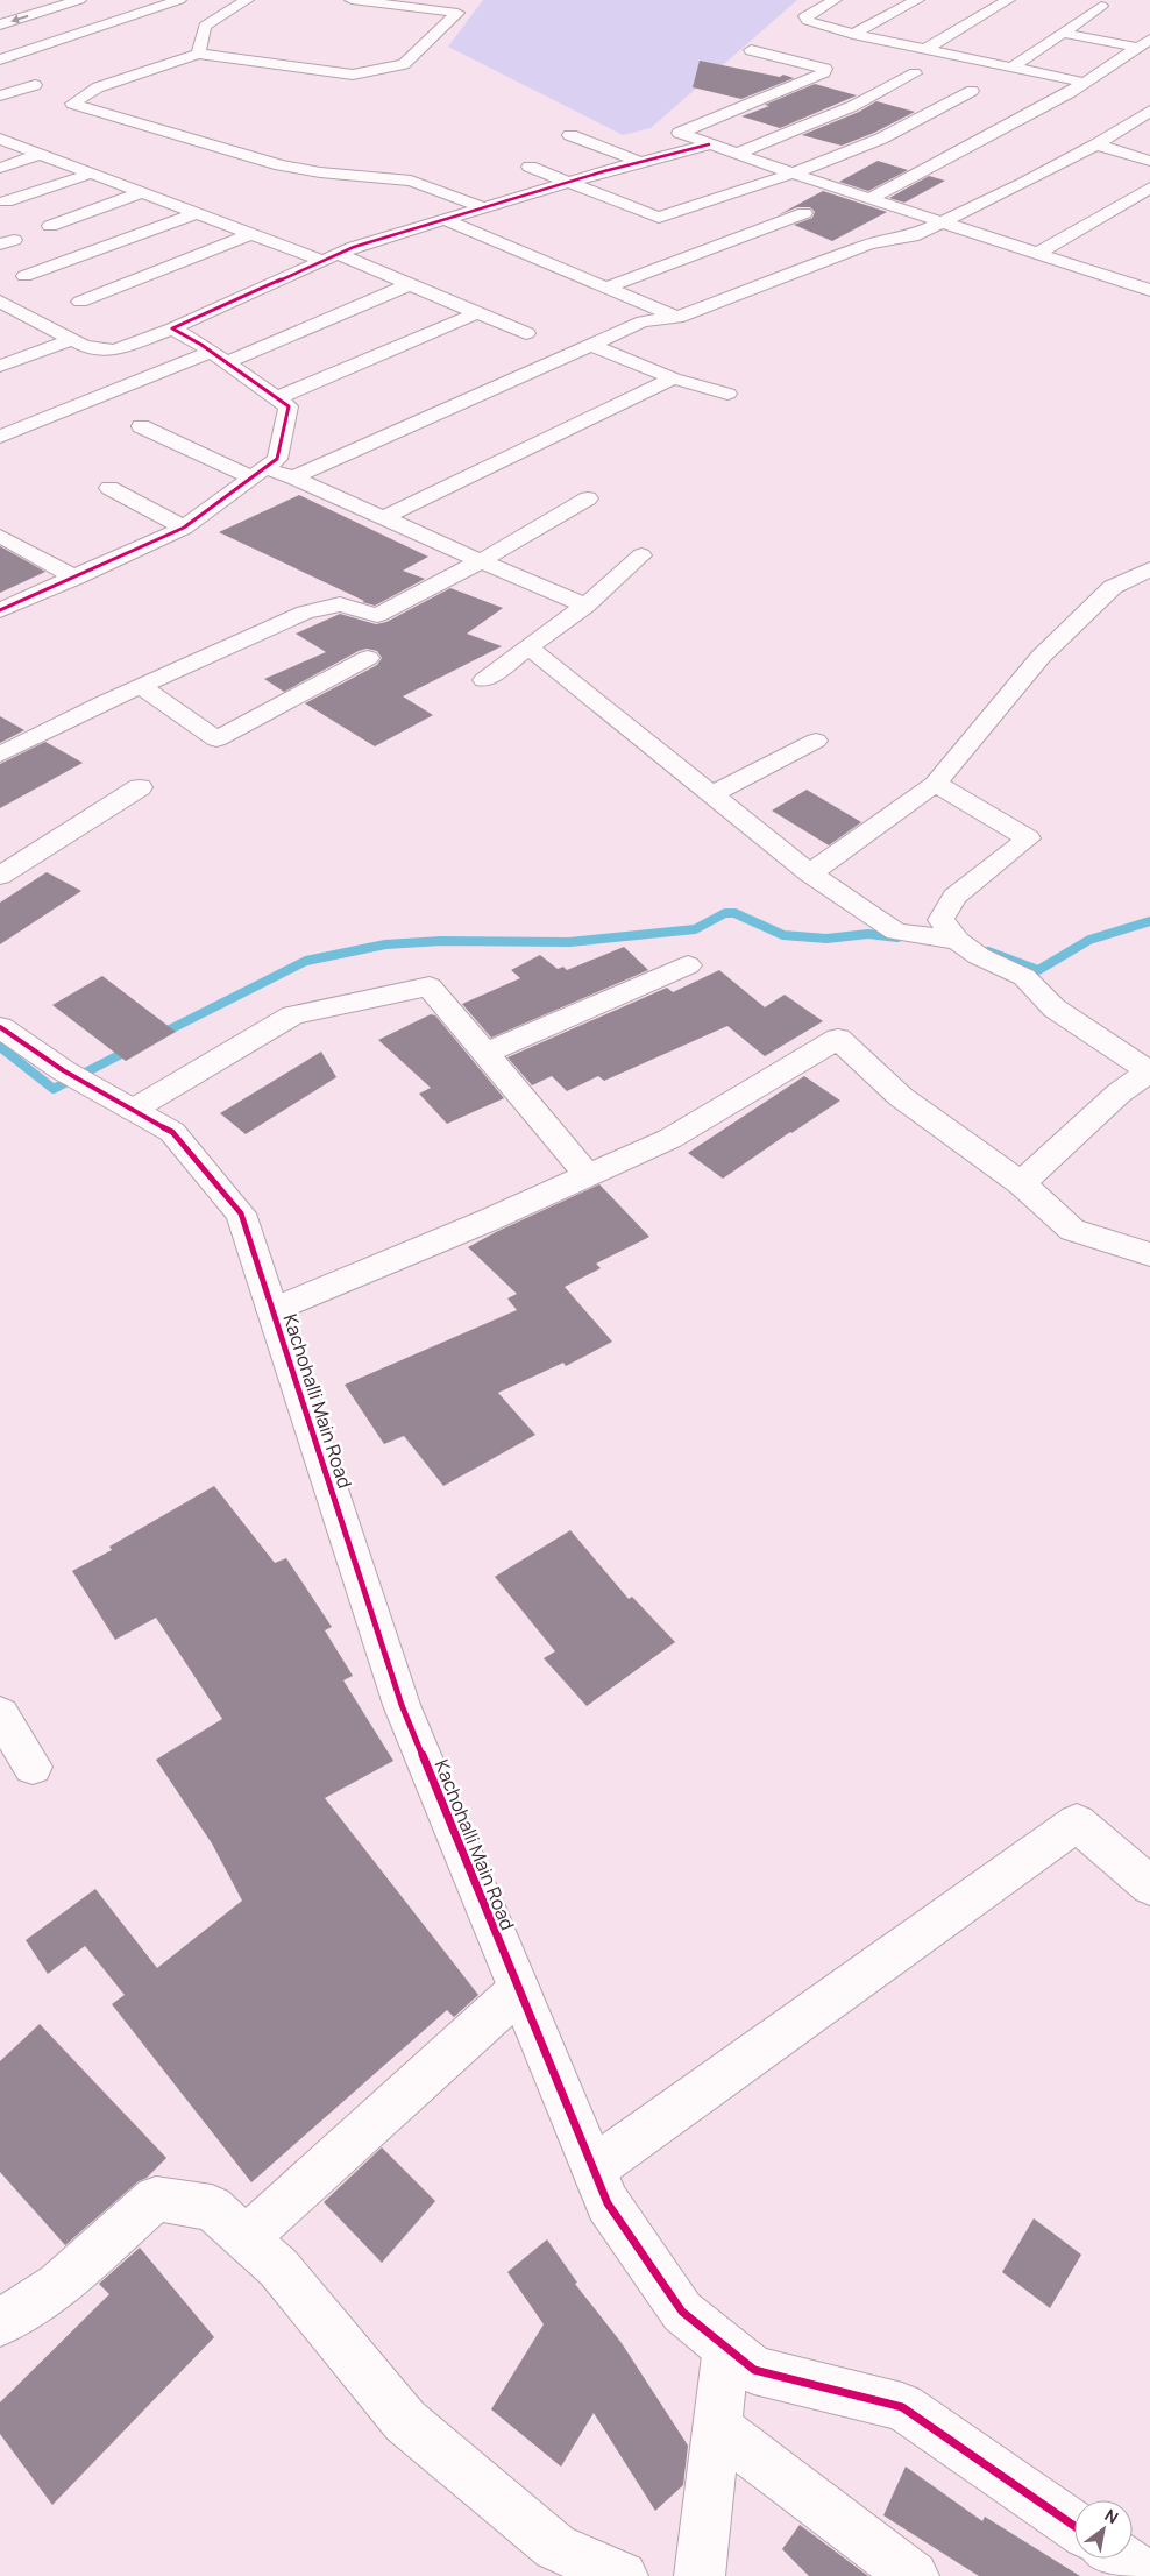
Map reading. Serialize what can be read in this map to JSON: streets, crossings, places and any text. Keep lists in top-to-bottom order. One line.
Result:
{"streets":{"main road":["Kachohalli Main Road"]},"north":"top right"}
